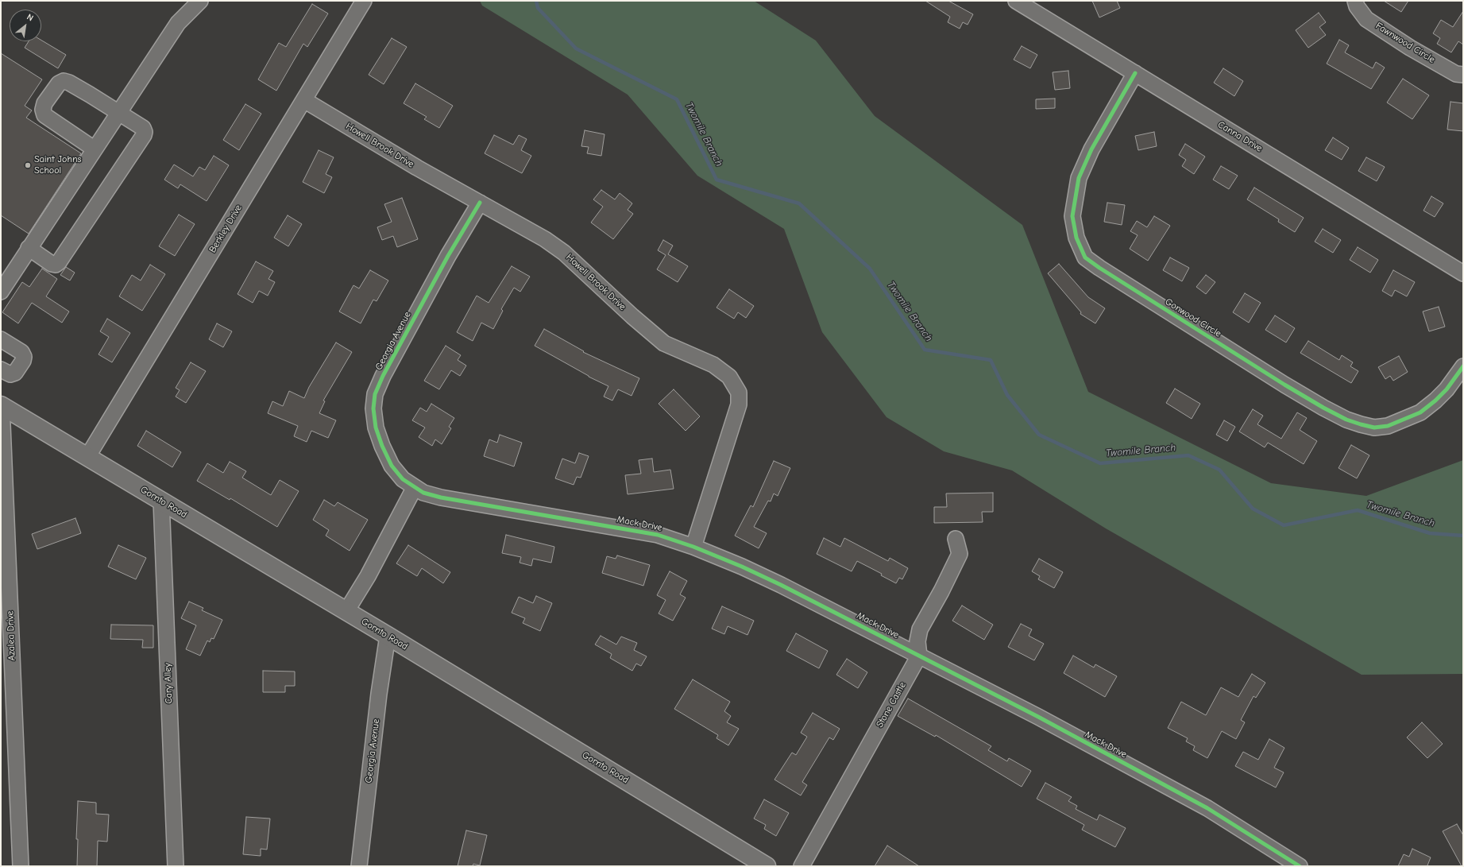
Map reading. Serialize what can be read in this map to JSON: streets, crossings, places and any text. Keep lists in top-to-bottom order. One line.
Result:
{"streets":{"main road":["Gornto Road"],"street":["Fawnwood Circle","Canna Drive","Howell Brook Drive","Berkley Drive","Gonwood Circle","Georgia Avenue","Mack Drive","Azalea Drive","Cary Alley","Stone Castle"]},"crossings":[["Canna Drive","Gonwood Circle"],["Howell Brook Drive","Berkley Drive"],["Howell Brook Drive","Georgia Avenue"],["Howell Brook Drive","Mack Drive"],["Berkley Drive","Gornto Road"],["Georgia Avenue","Gornto Road"],["Georgia Avenue","Mack Drive"],["Gornto Road","Azalea Drive"],["Gornto Road","Cary Alley"],["Mack Drive","Stone Castle"]],"water":["Twomile Branch"],"places":["Saint Johns School"],"north":"top right"}
